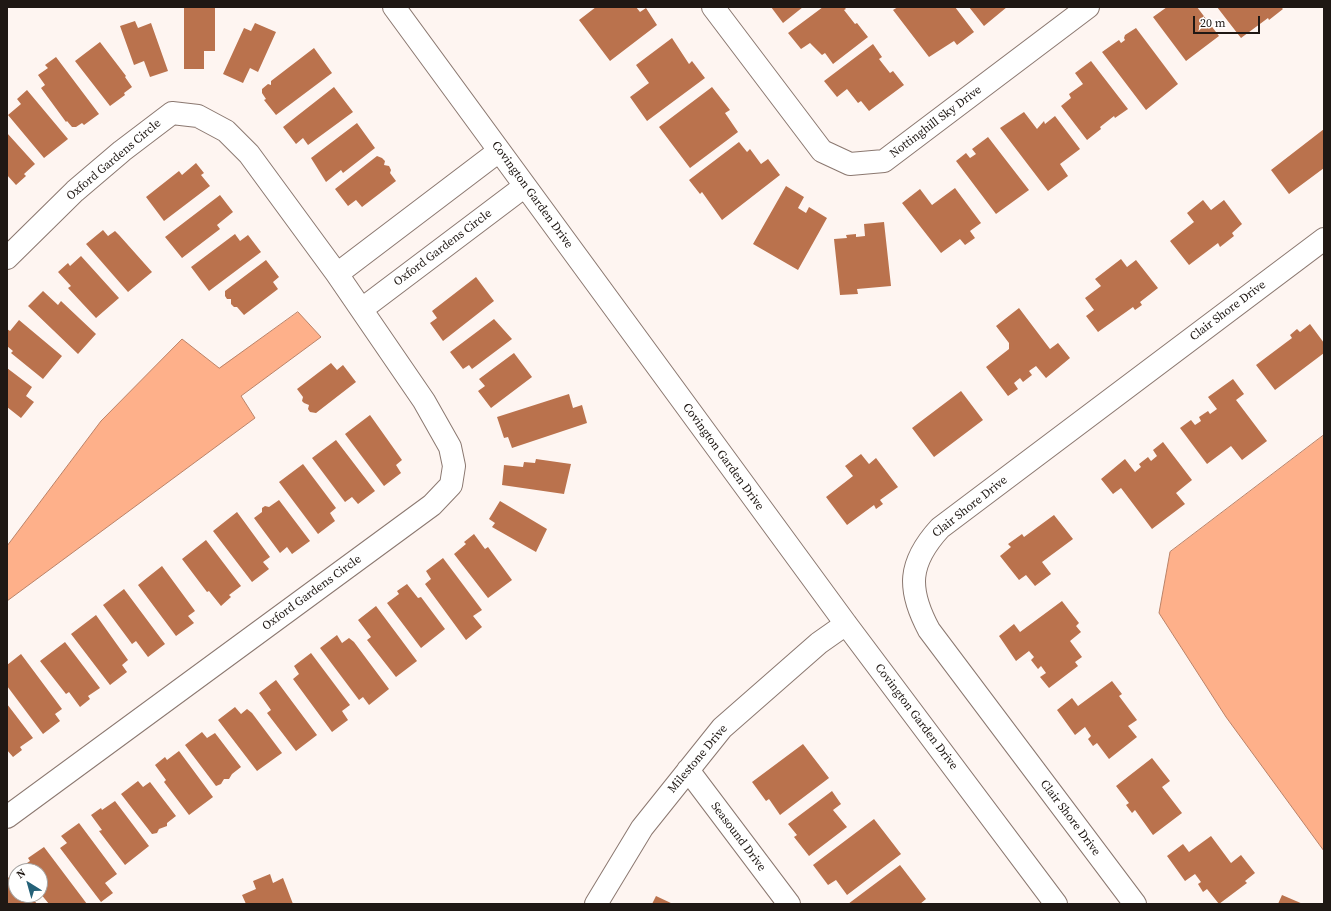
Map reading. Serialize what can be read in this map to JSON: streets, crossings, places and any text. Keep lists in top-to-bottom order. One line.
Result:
{"streets":{"street":["Nottinghill Sky Drive","Oxford Gardens Circle","Covington Garden Drive","Clair Shore Drive","Milestone Drive","Seasound Drive"]},"crossings":[["Oxford Gardens Circle","Covington Garden Drive"],["Covington Garden Drive","Milestone Drive"],["Milestone Drive","Seasound Drive"]],"scale_bar":"20 m","north":"top left"}
